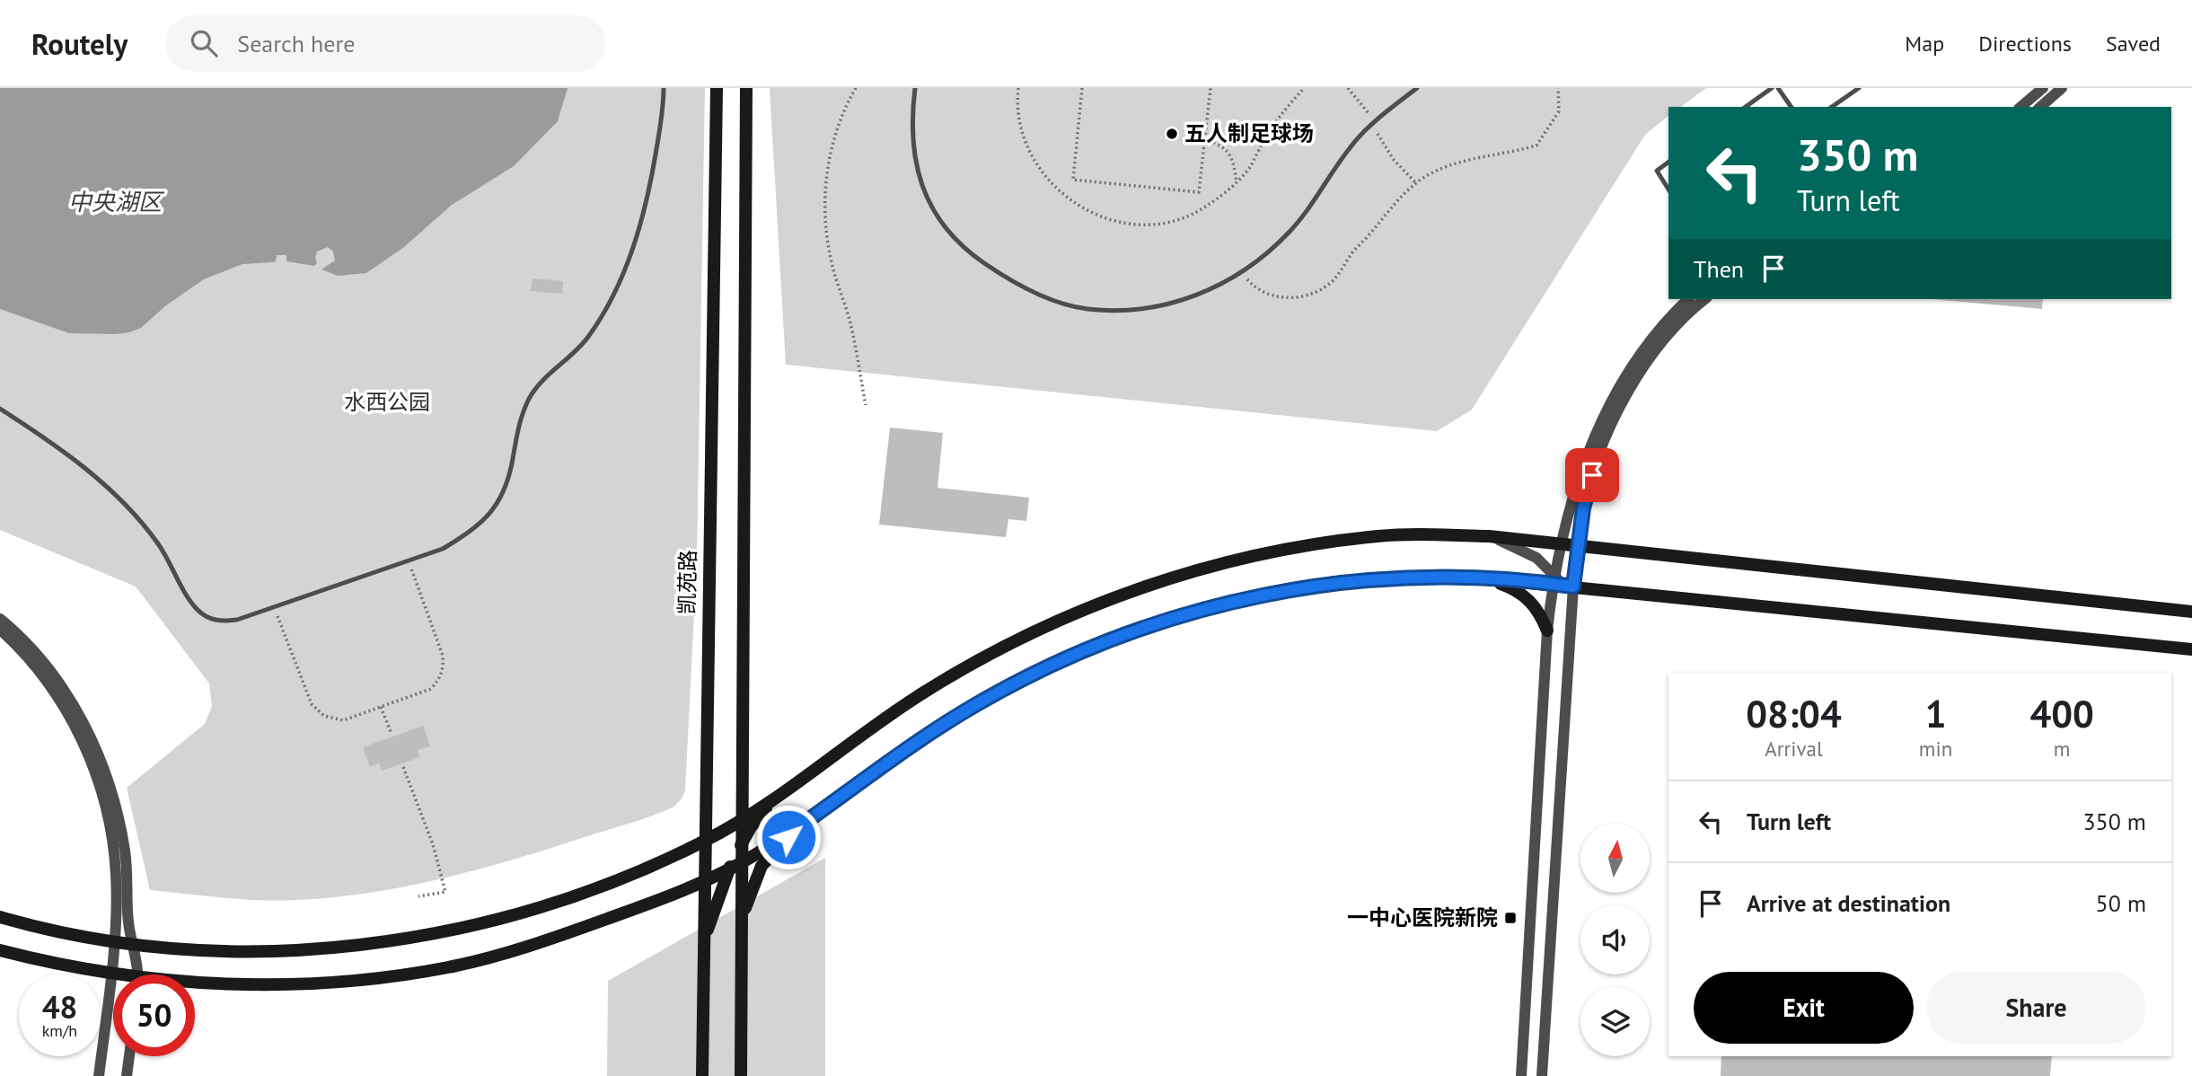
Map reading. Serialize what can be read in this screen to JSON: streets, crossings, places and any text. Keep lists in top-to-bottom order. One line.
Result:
{"streets":{"main road":["凯苑路"]},"water":["中央湖区"],"parks":["水西公园"],"places":{"other":["五人制足球场"],"transit":["一中心医院新院"]},"north":"top","page":{"header":"Routely","search":"Search here","nav":["Map","Directions","Saved"],"turn":["350 m","Turn left"],"then":"Then","eta":["08:04","Arrival","1","min","400","m"],"list":[{"name":"Turn left","value":"350 m"},{"name":"Arrive at destination","value":"50 m"}],"buttons":["Exit","Share"],"speed":"48 km/h","limit":"50"}}
